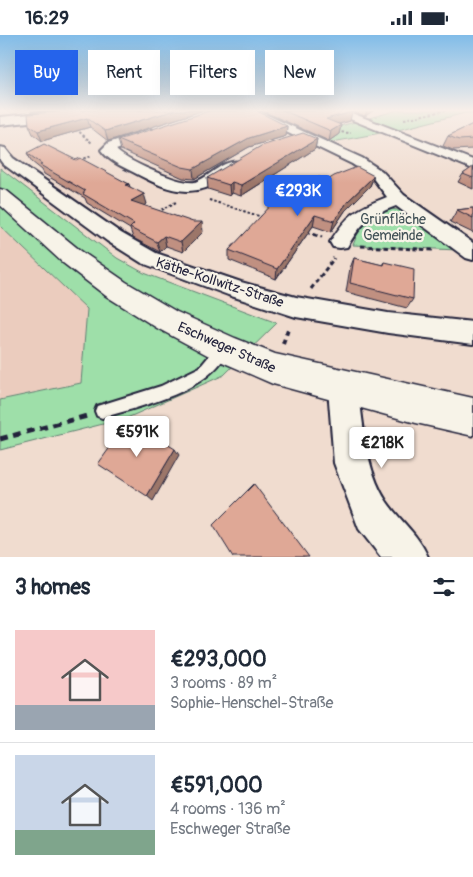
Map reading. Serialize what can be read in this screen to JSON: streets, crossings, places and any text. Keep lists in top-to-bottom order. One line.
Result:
{"streets":{"main road":["Eschweger Straße"],"street":["Käthe-Kollwitz-Straße"]},"parks":["Grünfläche Gemeinde"],"page":{"status":"16:29","chip":["Buy","Rent","Filters","New"],"price":["€293K","€591K","€218K"],"heading":"3 homes","list":[{"name":"€293,000","note":"3 rooms · 89 m² · Sophie-Henschel-Straße"},{"name":"€591,000","note":"4 rooms · 136 m² · Eschweger Straße"}]}}
